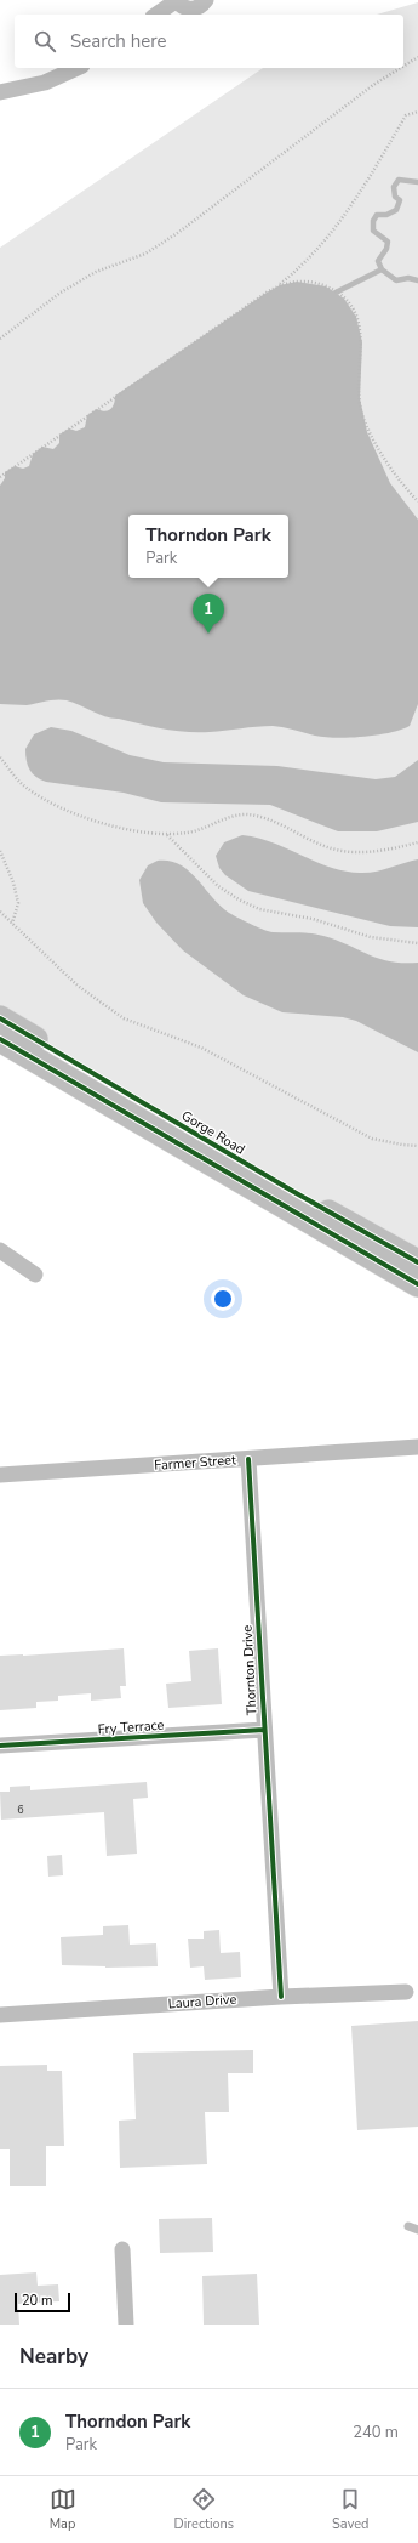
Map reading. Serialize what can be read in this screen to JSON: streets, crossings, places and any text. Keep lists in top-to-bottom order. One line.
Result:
{"streets":{"main road":["Gorge Road"],"street":["Farmer Street","Thornton Drive","Fry Terrace","Laura Drive"]},"crossings":[["Farmer Street","Thornton Drive"],["Thornton Drive","Fry Terrace"],["Thornton Drive","Laura Drive"]],"house_numbers":["6"],"scale_bar":"20 m","page":{"search":"Search here","popup":["Thorndon Park","Park"],"pins":"1","scale":"20 m","heading":"Nearby","list":[{"mark":"1","name":"Thorndon Park","note":"Park","value":"240 m"}],"nav":["Map","Directions","Saved"]}}
